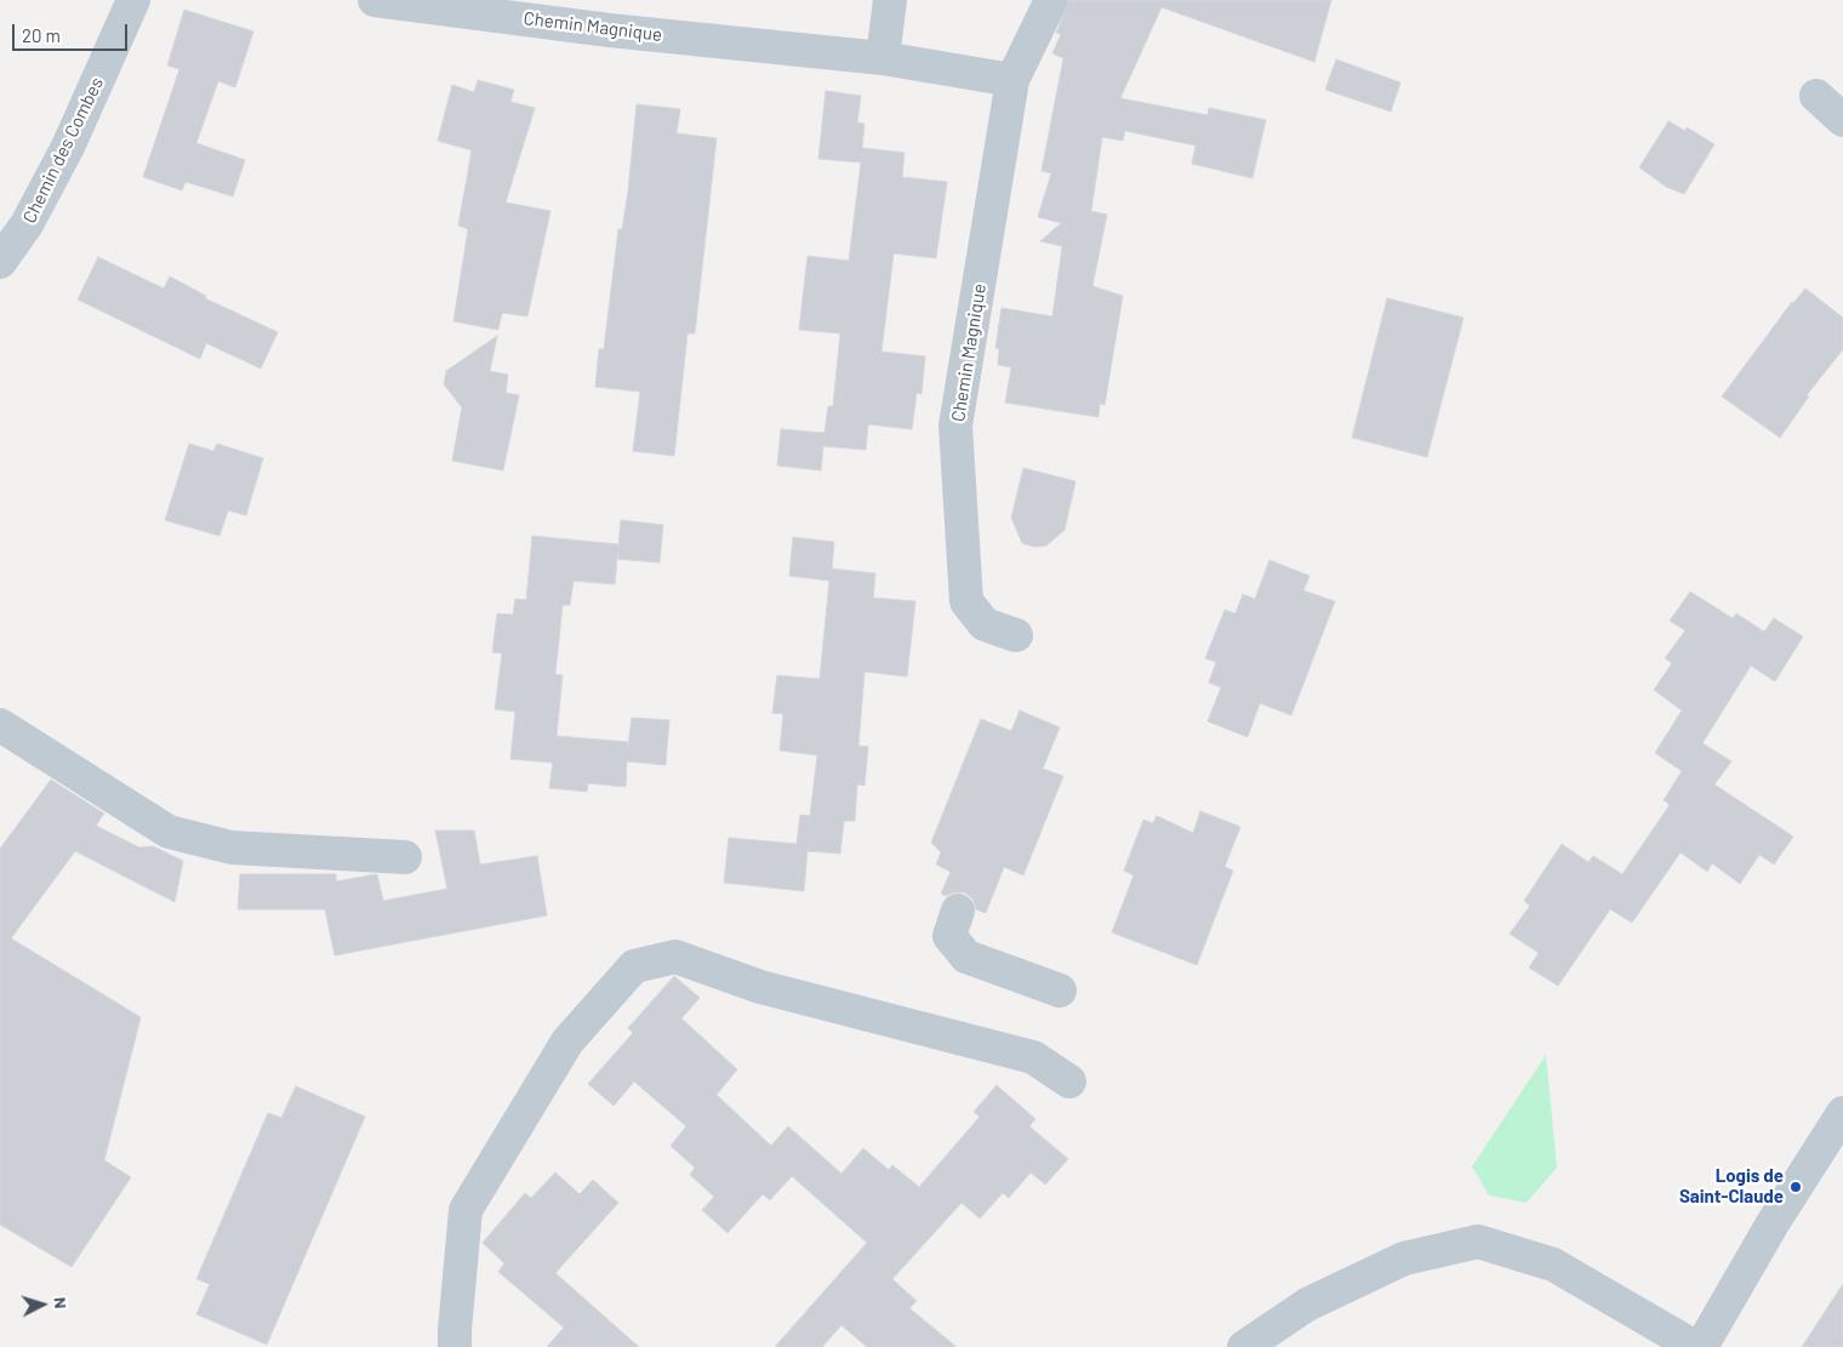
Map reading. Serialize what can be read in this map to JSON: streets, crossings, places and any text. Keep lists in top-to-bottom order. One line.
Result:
{"streets":{"street":["Chemin Magnique","Chemin des Combes"]},"places":["Logis de Saint-Claude"],"scale_bar":"20 m","north":"right"}
